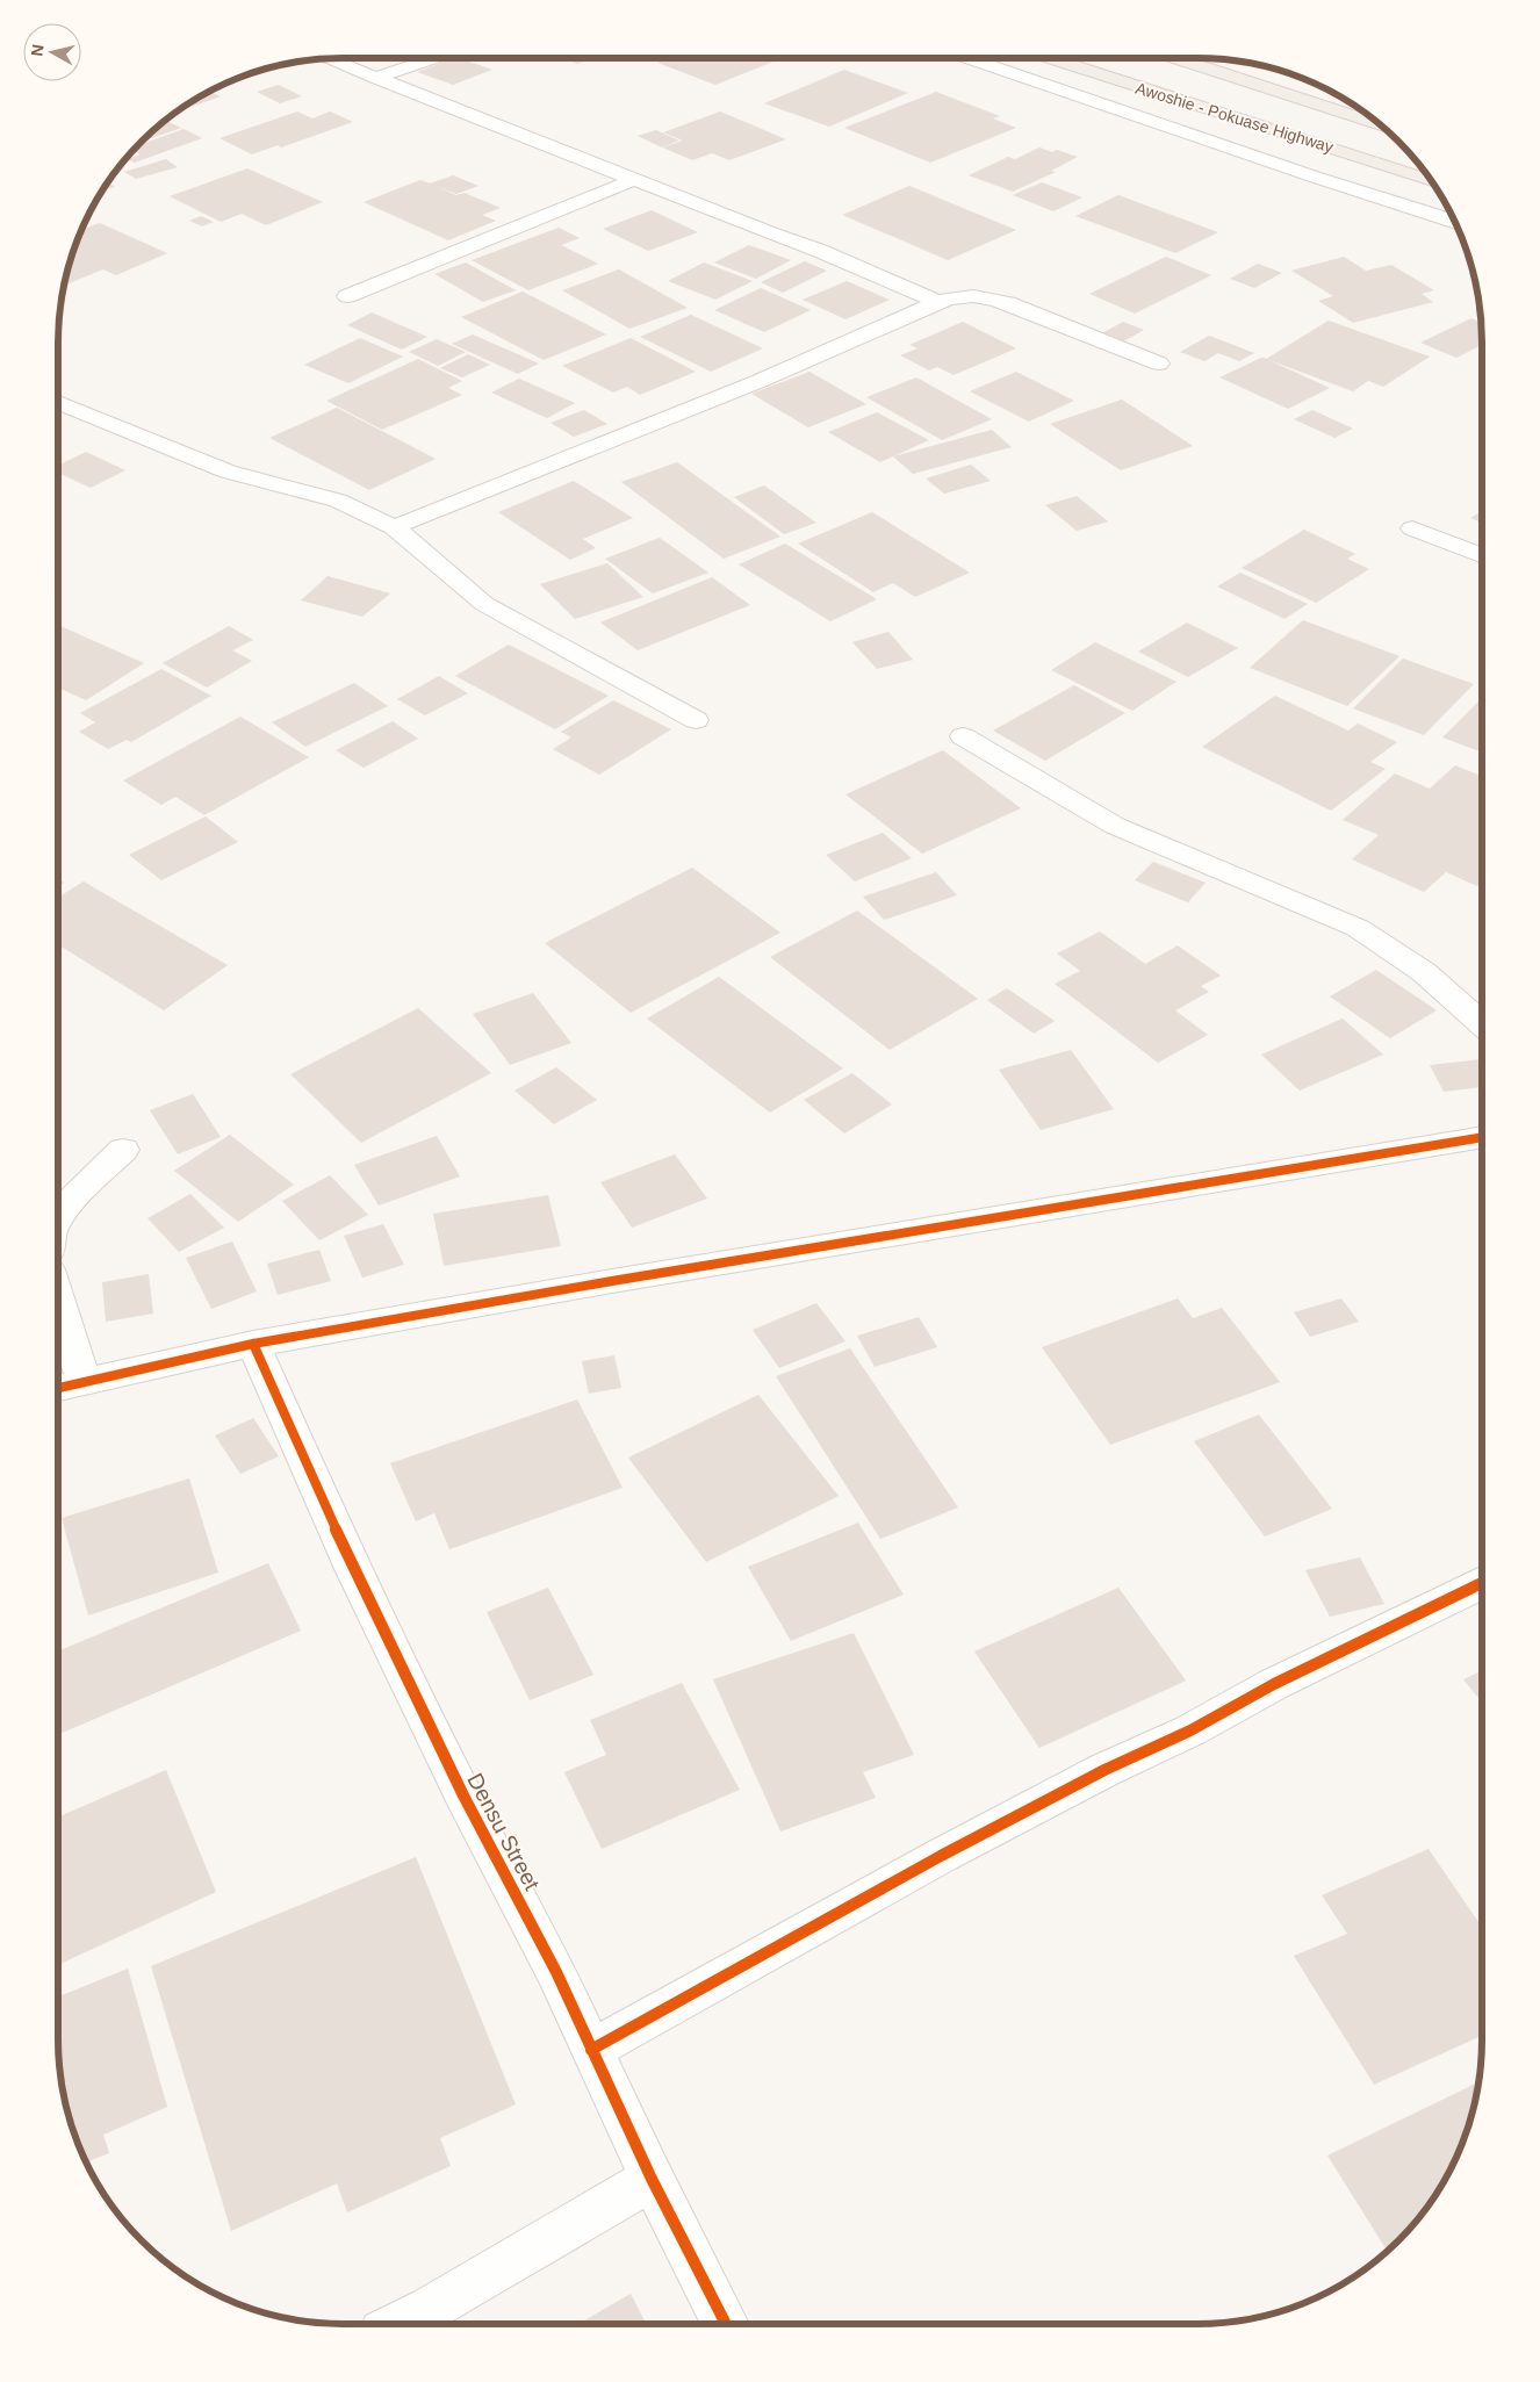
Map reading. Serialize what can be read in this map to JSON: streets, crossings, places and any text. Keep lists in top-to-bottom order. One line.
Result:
{"streets":{"main road":["Awoshie - Pokuase Highway"],"street":["Densu Street"]},"north":"left"}
